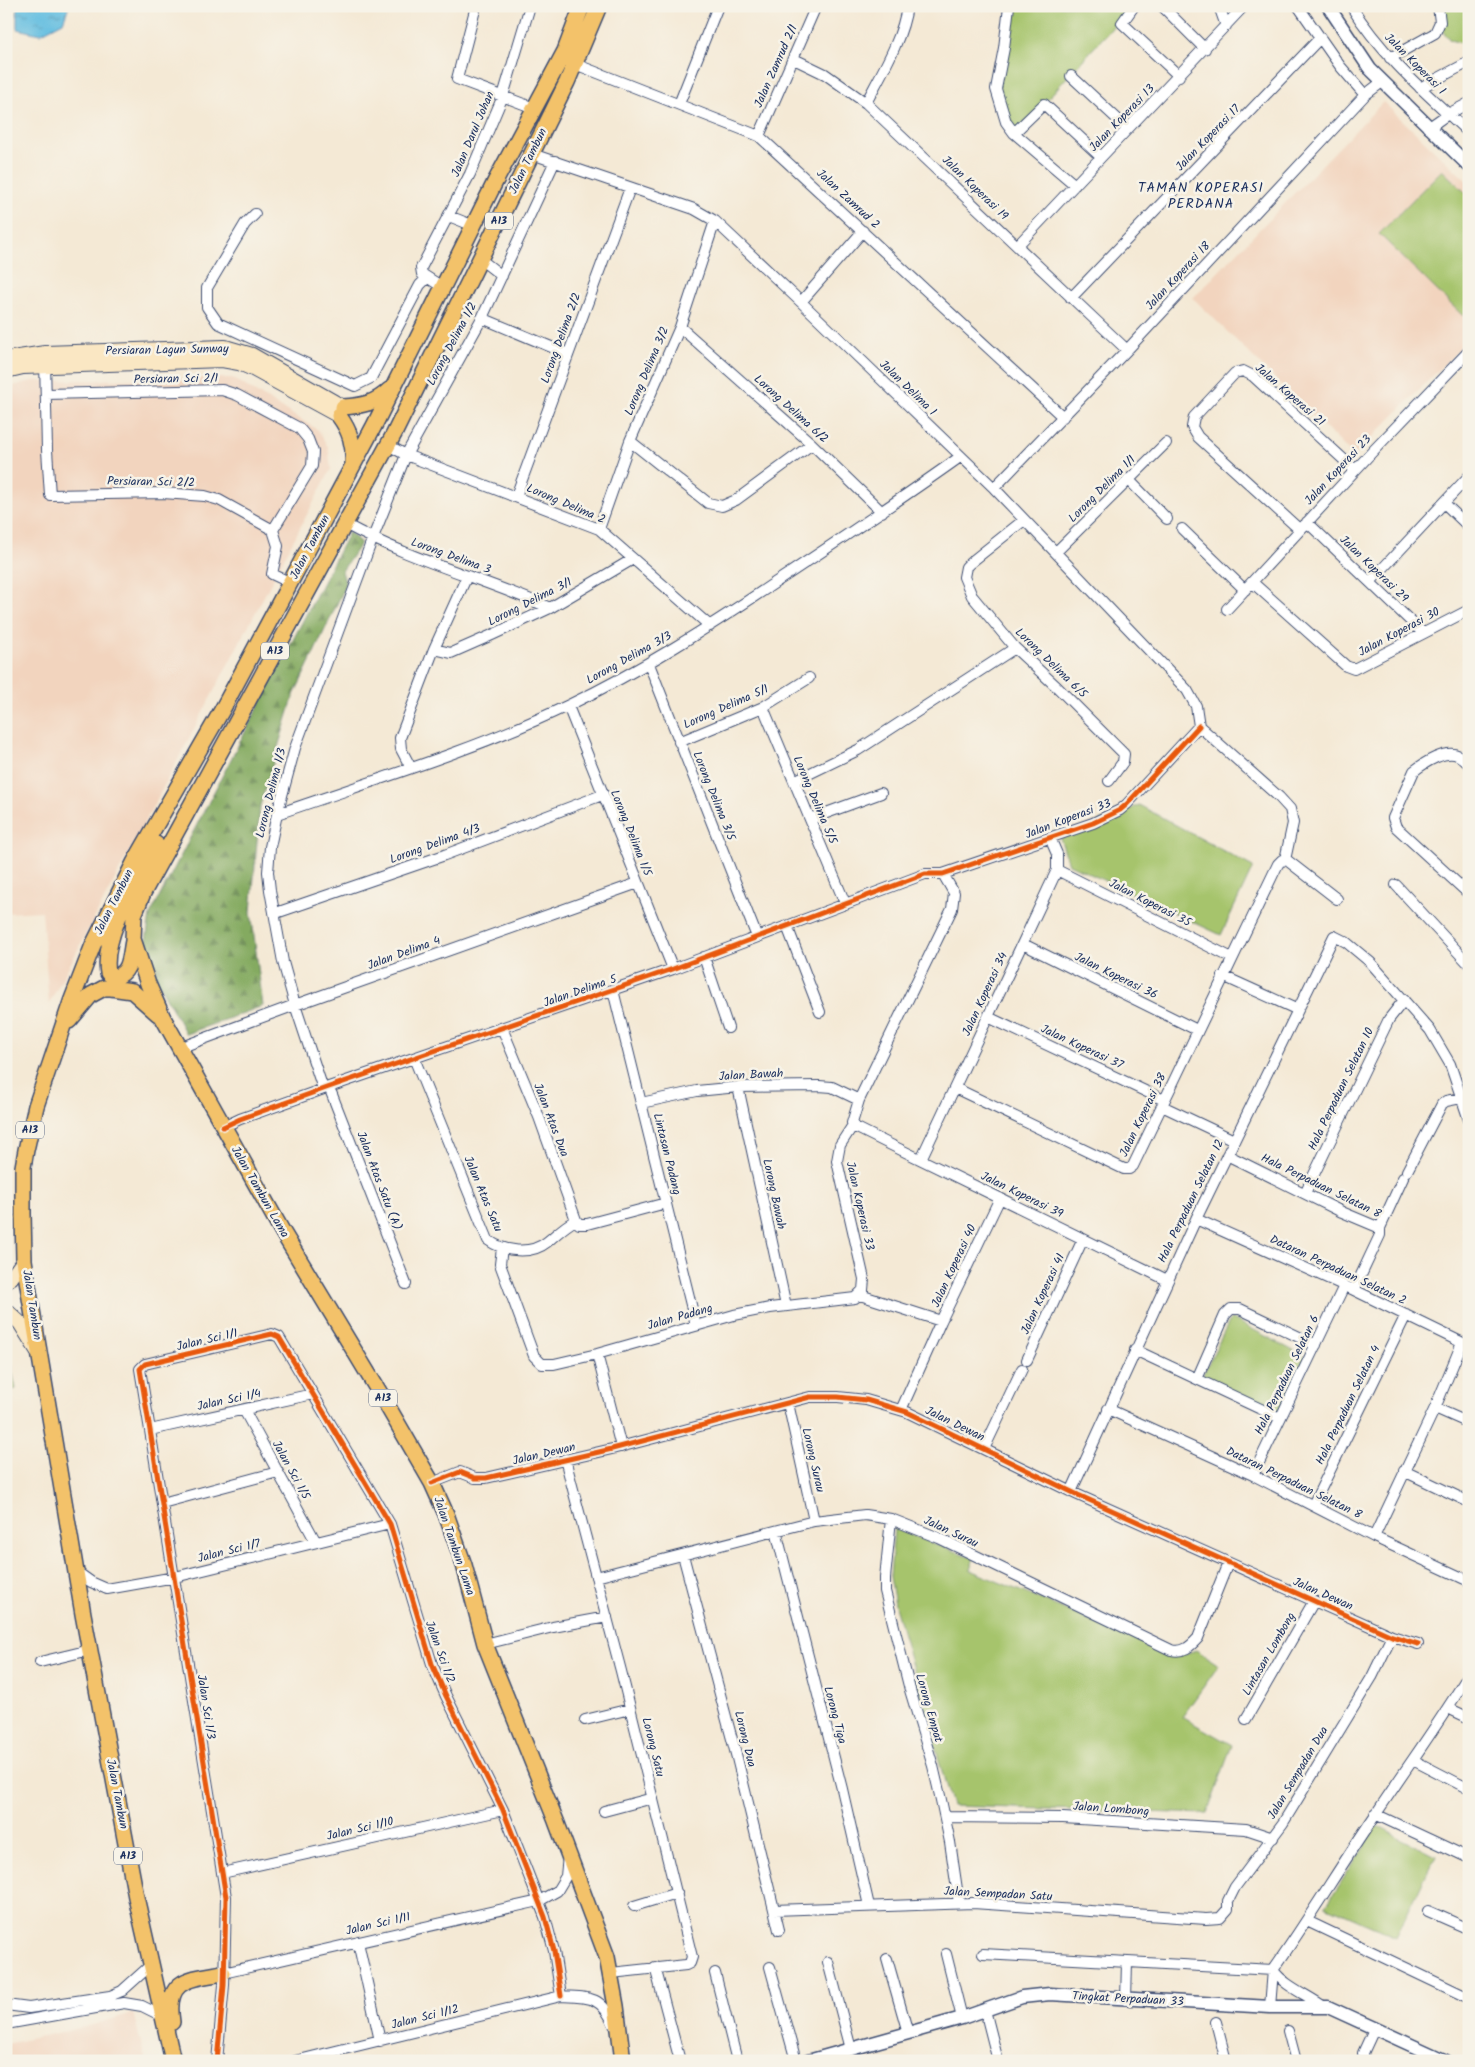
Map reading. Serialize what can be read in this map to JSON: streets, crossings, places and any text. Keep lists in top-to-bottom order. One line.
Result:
{"streets":{"main road":["Jalan Tambun","A13","Persiaran Lagun Sunway","Jalan Tambun Lama"],"street":["Jalan Koperasi 1","Jalan Zamrud 2/1","Jalan Koperasi 13","Jalan Darul Johan","Jalan Koperasi 17","Jalan Koperasi 19","Jalan Zamrud 2","Jalan Koperasi 18","Lorong Delima 2/2","Lorong Delima 1/2","Lorong Delima 3/2","Persiaran Sci 2/1","Jalan Delima 1","Jalan Koperasi 21","Lorong Delima 6/2","Jalan Koperasi 23","Persiaran Sci 2/2","Lorong Delima 1/1","Lorong Delima 2","Lorong Delima 3","Jalan Koperasi 29","Lorong Delima 3/1","Jalan Koperasi 30","Lorong Delima 3/3","Lorong Delima 6/5","Lorong Delima 5/1","Lorong Delima 1/3","Lorong Delima 3/5","Lorong Delima 5/5","Jalan Koperasi 33","Lorong Delima 1/5","Lorong Delima 4/3","Jalan Koperasi 35","Jalan Delima 4","Jalan Koperasi 36","Jalan Delima 5","Jalan Koperasi 34","Jalan Koperasi 37","Jalan Bawah","Hala Perpaduan Selatan 10","Jalan Koperasi 38","Jalan Atas Dua","Lintasan Padang","Jalan Atas Satu (A)","Hala Perpaduan Selatan 8","Jalan Atas Satu","Lorong Bawah","Jalan Koperasi 39","Hala Perpaduan Selatan 12","Jalan Koperasi 40","Dataran Perpaduan Selatan 2","Jalan Koperasi 41","Jalan Padang","Jalan Sci 1/1","Hala Perpaduan Selatan 6","Jalan Sci 1/4","Hala Perpaduan Selatan 4","Jalan Dewan","Lorong Surau","Jalan Sci 1/5","Dataran Perpaduan Selatan 8","Jalan Surau","Jalan Sci 1/7","Jalan Sci 1/2","Lintasan Lombong","Jalan Sci 1/3","Lorong Empat","Lorong Tiga","Lorong Dua","Lorong Satu","Jalan Sempadan Dua","Jalan Lombong","Jalan Sci 1/10","Jalan Sempadan Satu","Jalan Sci 1/11","Tingkat Perpaduan 33","Jalan Sci 1/12"]},"crossings":[["Jalan Zamrud 2/1","Jalan Koperasi 19"],["Jalan Zamrud 2/1","Jalan Zamrud 2"],["Jalan Koperasi 13","Jalan Koperasi 19"],["Jalan Koperasi 17","Jalan Koperasi 19"],["Jalan Tambun","Jalan Zamrud 2"],["Jalan Tambun","Jalan Delima 1"],["Jalan Tambun","Lorong Delima 2"],["Jalan Tambun","Lorong Delima 3"],["Jalan Tambun","Jalan Tambun Lama"],["Jalan Tambun","Jalan Sci 1/7"],["Jalan Koperasi 19","Jalan Koperasi 18"],["Jalan Zamrud 2","Jalan Koperasi 18"],["Jalan Koperasi 18","Jalan Delima 1"],["Lorong Delima 2/2","Jalan Delima 1"],["Lorong Delima 2/2","Lorong Delima 2"],["Lorong Delima 1/2","Jalan Delima 1"],["Lorong Delima 1/2","Lorong Delima 2"],["Lorong Delima 1/2","Lorong Delima 3"],["Lorong Delima 1/2","Lorong Delima 1/3"],["Lorong Delima 3/2","Jalan Delima 1"],["Lorong Delima 3/2","Lorong Delima 6/2"],["Lorong Delima 3/2","Lorong Delima 2"],["Persiaran Sci 2/1","Persiaran Sci 2/2"],["Jalan Delima 1","Lorong Delima 1/1"],["Jalan Delima 1","Lorong Delima 3/3"],["Jalan Delima 1","Lorong Delima 6/5"],["Jalan Delima 1","Jalan Koperasi 33"],["Jalan Koperasi 21","Jalan Koperasi 23"],["Jalan Koperasi 21","Jalan Koperasi 29"],["Lorong Delima 6/2","Lorong Delima 3/3"],["Jalan Koperasi 23","Jalan Koperasi 29"],["Jalan Koperasi 23","Jalan Koperasi 30"],["Lorong Delima 2","Lorong Delima 3/1"],["Lorong Delima 2","Lorong Delima 3/3"],["Lorong Delima 3","Lorong Delima 3/1"],["Lorong Delima 3","Lorong Delima 1/3"],["Jalan Koperasi 29","Jalan Koperasi 30"],["Lorong Delima 3/3","Lorong Delima 1/3"],["Lorong Delima 3/3","Lorong Delima 3/5"],["Lorong Delima 3/3","Lorong Delima 1/5"],["Lorong Delima 5/1","Lorong Delima 3/5"],["Lorong Delima 5/1","Lorong Delima 5/5"],["Lorong Delima 1/3","Lorong Delima 4/3"],["Lorong Delima 1/3","Jalan Delima 4"],["Lorong Delima 1/3","Jalan Delima 5"],["Lorong Delima 1/3","Jalan Atas Satu (A)"],["Lorong Delima 3/5","Jalan Delima 5"],["Lorong Delima 5/5","Jalan Delima 5"],["Jalan Koperasi 33","Jalan Delima 5"],["Jalan Koperasi 33","Jalan Bawah"],["Jalan Koperasi 33","Jalan Koperasi 39"],["Jalan Koperasi 33","Jalan Koperasi 40"],["Jalan Koperasi 33","Jalan Padang"],["Lorong Delima 1/5","Lorong Delima 4/3"],["Lorong Delima 1/5","Jalan Delima 4"],["Lorong Delima 1/5","Jalan Delima 5"],["Jalan Koperasi 35","Jalan Koperasi 34"],["Jalan Koperasi 35","Jalan Koperasi 38"],["Jalan Delima 4","Jalan Tambun Lama"],["Jalan Koperasi 36","Jalan Koperasi 34"],["Jalan Koperasi 36","Jalan Koperasi 38"],["Jalan Delima 5","Jalan Atas Dua"],["Jalan Delima 5","Lintasan Padang"],["Jalan Delima 5","Jalan Atas Satu (A)"],["Jalan Delima 5","Jalan Tambun Lama"],["Jalan Delima 5","Jalan Atas Satu"],["Jalan Koperasi 34","Jalan Koperasi 37"],["Jalan Koperasi 34","Jalan Koperasi 38"],["Jalan Koperasi 34","Jalan Koperasi 39"],["Jalan Koperasi 37","Jalan Koperasi 38"],["Jalan Koperasi 37","Hala Perpaduan Selatan 12"],["Jalan Bawah","Lintasan Padang"],["Jalan Bawah","Lorong Bawah"],["Hala Perpaduan Selatan 10","Hala Perpaduan Selatan 8"],["Hala Perpaduan Selatan 10","Hala Perpaduan Selatan 12"],["Lintasan Padang","Jalan Padang"],["Hala Perpaduan Selatan 8","Hala Perpaduan Selatan 12"],["Jalan Tambun Lama","Jalan Dewan"],["Jalan Tambun Lama","Lorong Satu"],["Jalan Tambun Lama","Jalan Sci 1/12"],["Jalan Atas Satu","Jalan Padang"],["Lorong Bawah","Jalan Padang"],["Jalan Koperasi 39","Hala Perpaduan Selatan 12"],["Jalan Koperasi 39","Jalan Koperasi 40"],["Jalan Koperasi 39","Jalan Koperasi 41"],["Hala Perpaduan Selatan 12","Dataran Perpaduan Selatan 2"],["Hala Perpaduan Selatan 12","Jalan Dewan"],["Hala Perpaduan Selatan 12","Dataran Perpaduan Selatan 8"],["Jalan Koperasi 40","Jalan Padang"],["Dataran Perpaduan Selatan 2","Hala Perpaduan Selatan 6"],["Dataran Perpaduan Selatan 2","Hala Perpaduan Selatan 4"],["Jalan Koperasi 41","Jalan Dewan"],["Jalan Sci 1/1","Jalan Sci 1/2"],["Jalan Sci 1/1","Jalan Sci 1/3"],["Hala Perpaduan Selatan 6","Dataran Perpaduan Selatan 8"],["Jalan Sci 1/4","Jalan Sci 1/5"],["Jalan Sci 1/4","Jalan Sci 1/2"],["Jalan Sci 1/4","Jalan Sci 1/3"],["Hala Perpaduan Selatan 4","Dataran Perpaduan Selatan 8"],["Jalan Dewan","Lorong Surau"],["Jalan Dewan","Jalan Surau"],["Jalan Dewan","Lintasan Lombong"],["Jalan Dewan","Lorong Satu"],["Jalan Dewan","Jalan Sempadan Dua"],["Lorong Surau","Jalan Surau"],["Jalan Sci 1/5","Jalan Sci 1/7"],["Jalan Surau","Lorong Empat"],["Jalan Surau","Lorong Tiga"],["Jalan Surau","Lorong Dua"],["Jalan Surau","Lorong Satu"],["Jalan Sci 1/7","Jalan Sci 1/2"],["Jalan Sci 1/7","Jalan Sci 1/3"],["Jalan Sci 1/2","Jalan Sci 1/10"],["Jalan Sci 1/2","Jalan Sci 1/11"],["Jalan Sci 1/2","Jalan Sci 1/12"],["Jalan Sci 1/3","Jalan Sci 1/10"],["Jalan Sci 1/3","Jalan Sci 1/11"],["Lorong Empat","Jalan Lombong"],["Lorong Empat","Jalan Sempadan Satu"],["Lorong Tiga","Jalan Sempadan Satu"],["Lorong Dua","Jalan Sempadan Satu"],["Jalan Sempadan Dua","Jalan Lombong"],["Jalan Sempadan Dua","Jalan Sempadan Satu"]],"districts":["TAMAN KOPERASI PERDANA"]}
